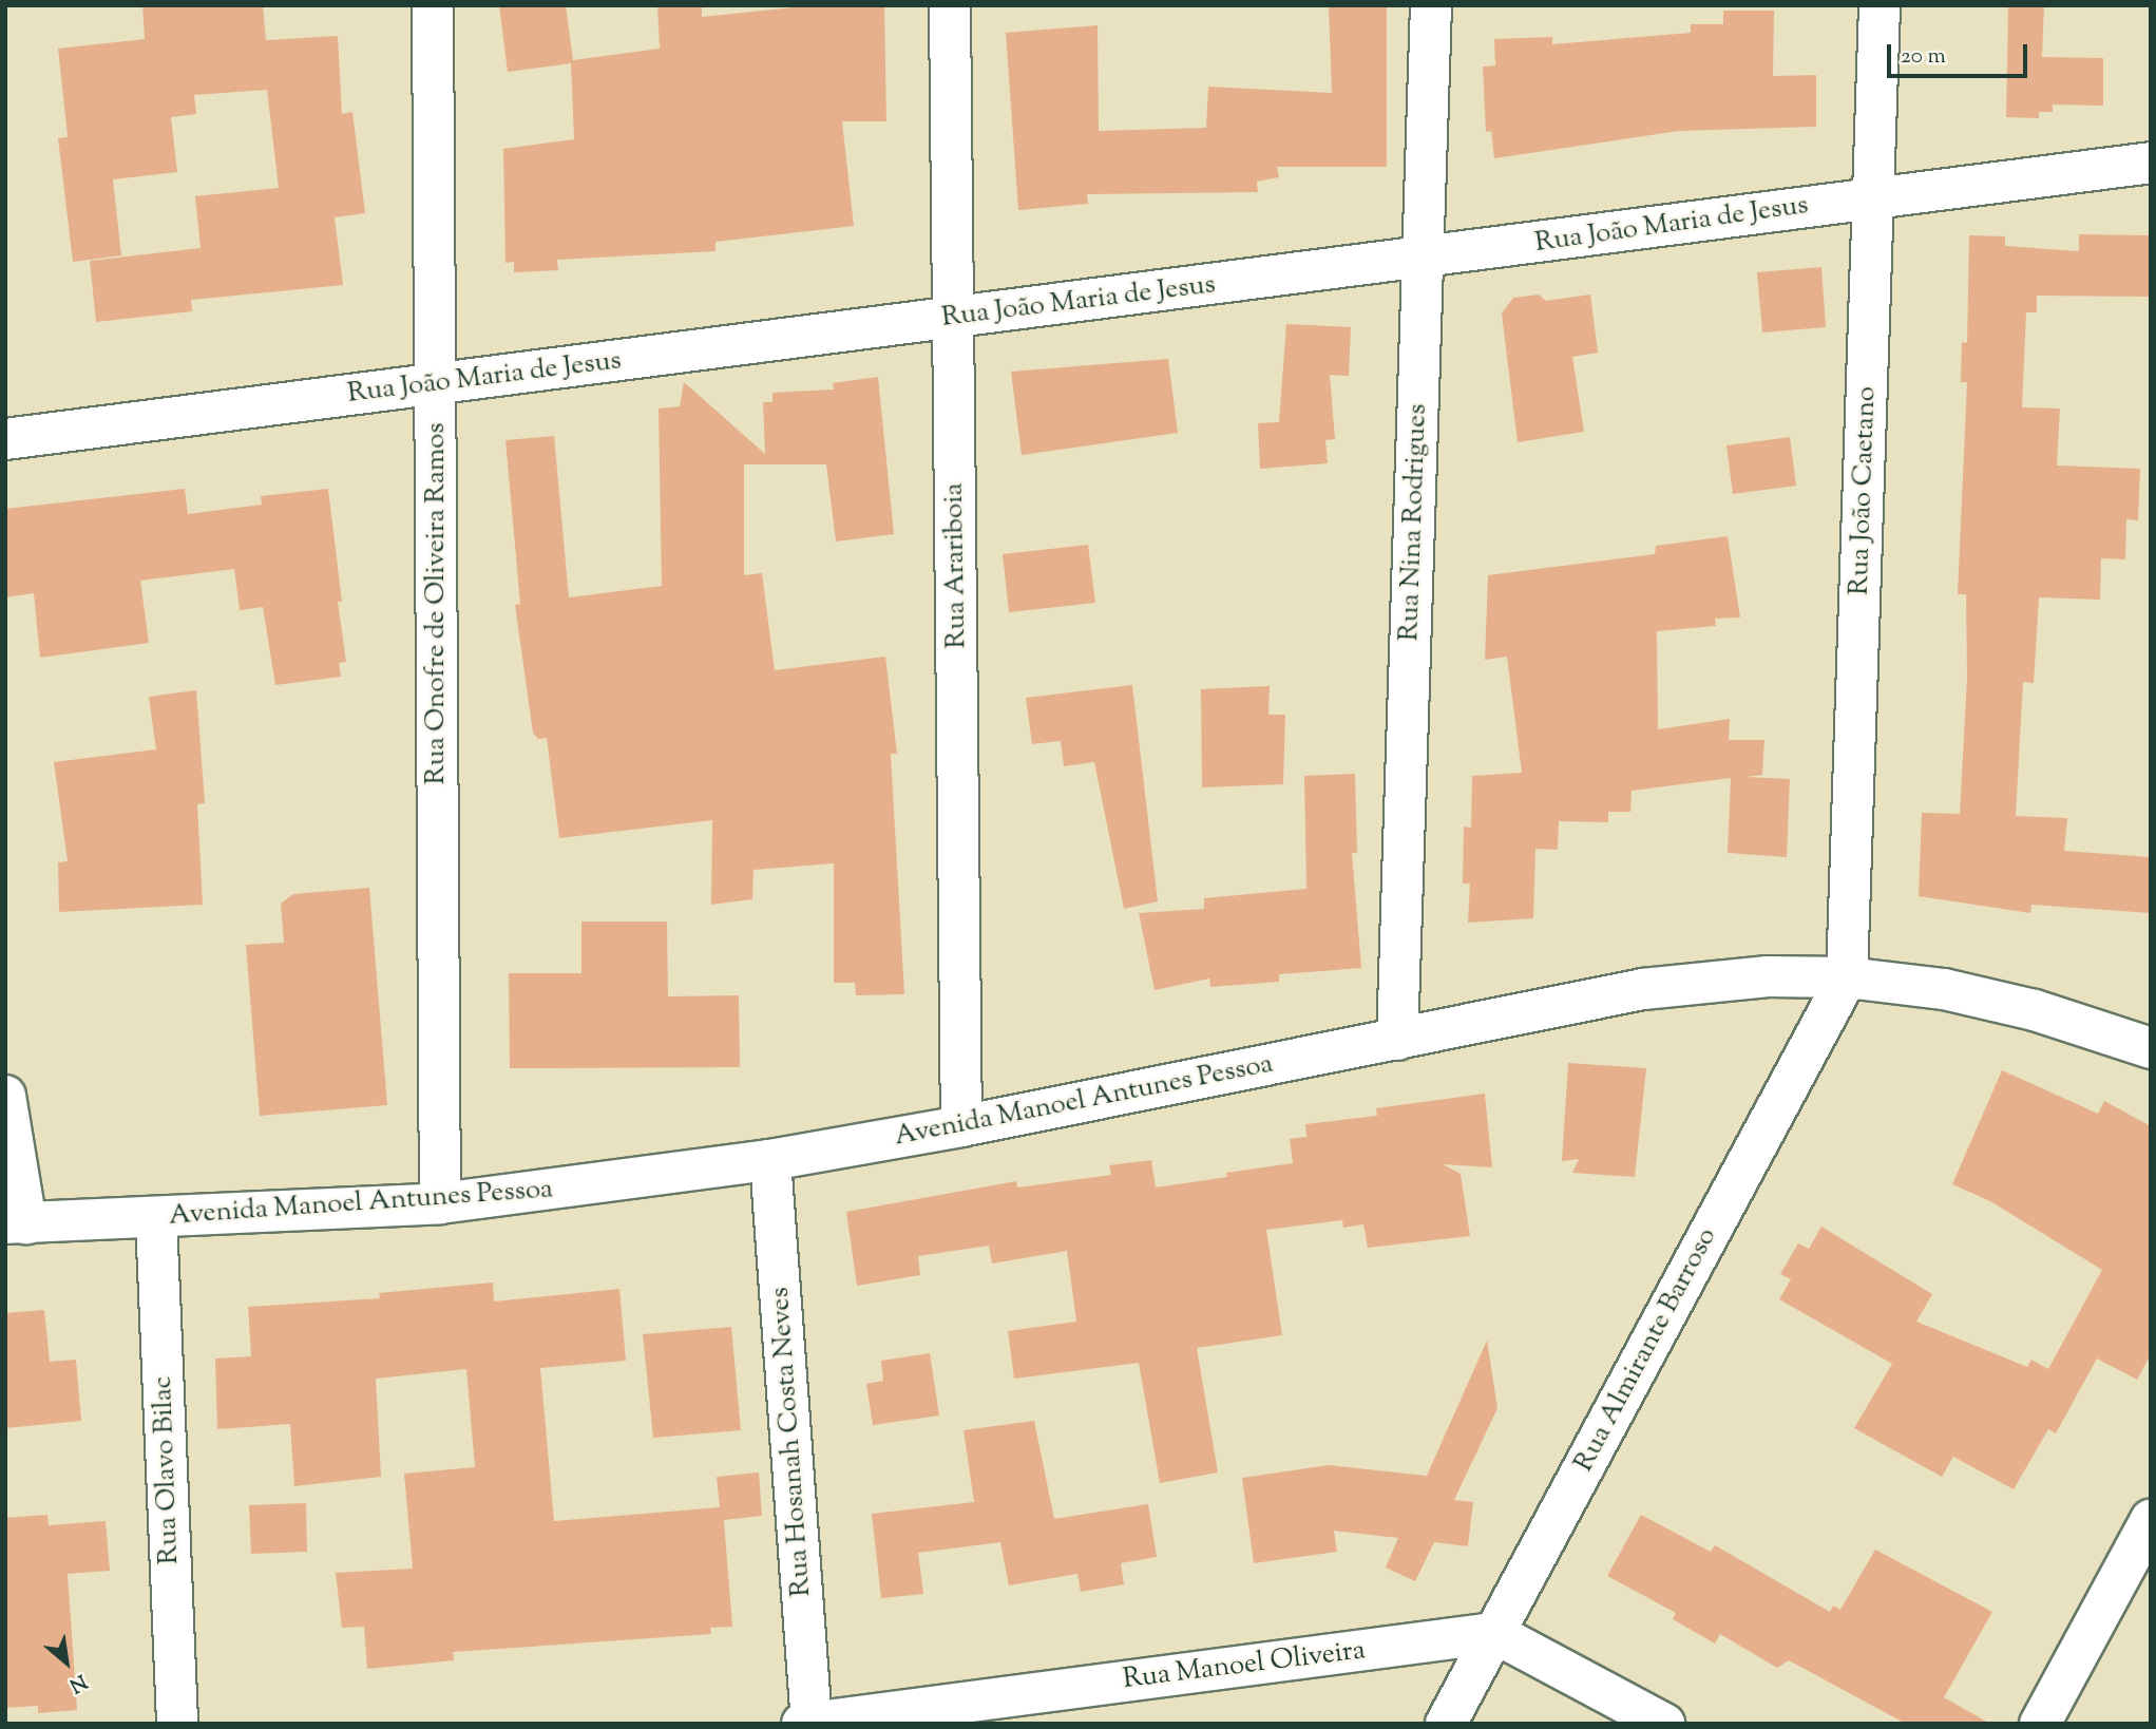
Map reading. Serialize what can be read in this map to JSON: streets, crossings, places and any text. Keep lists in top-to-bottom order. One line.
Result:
{"streets":{"street":["Rua João Maria de Jesus","Rua João Caetano","Rua Nina Rodrigues","Rua Arariboia","Rua Onofre de Oliveira Ramos","Avenida Manoel Antunes Pessoa","Rua Almirante Barroso","Rua Hosanah Costa Neves","Rua Olavo Bilac","Rua Manoel Oliveira"]},"crossings":[["Rua João Maria de Jesus","Rua João Caetano"],["Rua João Maria de Jesus","Rua Nina Rodrigues"],["Rua João Maria de Jesus","Rua Arariboia"],["Rua João Maria de Jesus","Rua Onofre de Oliveira Ramos"],["Rua João Caetano","Avenida Manoel Antunes Pessoa"],["Rua João Caetano","Rua Almirante Barroso"],["Rua Nina Rodrigues","Avenida Manoel Antunes Pessoa"],["Rua Arariboia","Avenida Manoel Antunes Pessoa"],["Rua Onofre de Oliveira Ramos","Avenida Manoel Antunes Pessoa"],["Avenida Manoel Antunes Pessoa","Rua Almirante Barroso"],["Avenida Manoel Antunes Pessoa","Rua Hosanah Costa Neves"],["Avenida Manoel Antunes Pessoa","Rua Olavo Bilac"],["Rua Almirante Barroso","Rua Manoel Oliveira"],["Rua Hosanah Costa Neves","Rua Manoel Oliveira"]],"scale_bar":"20 m","north":"bottom right"}
